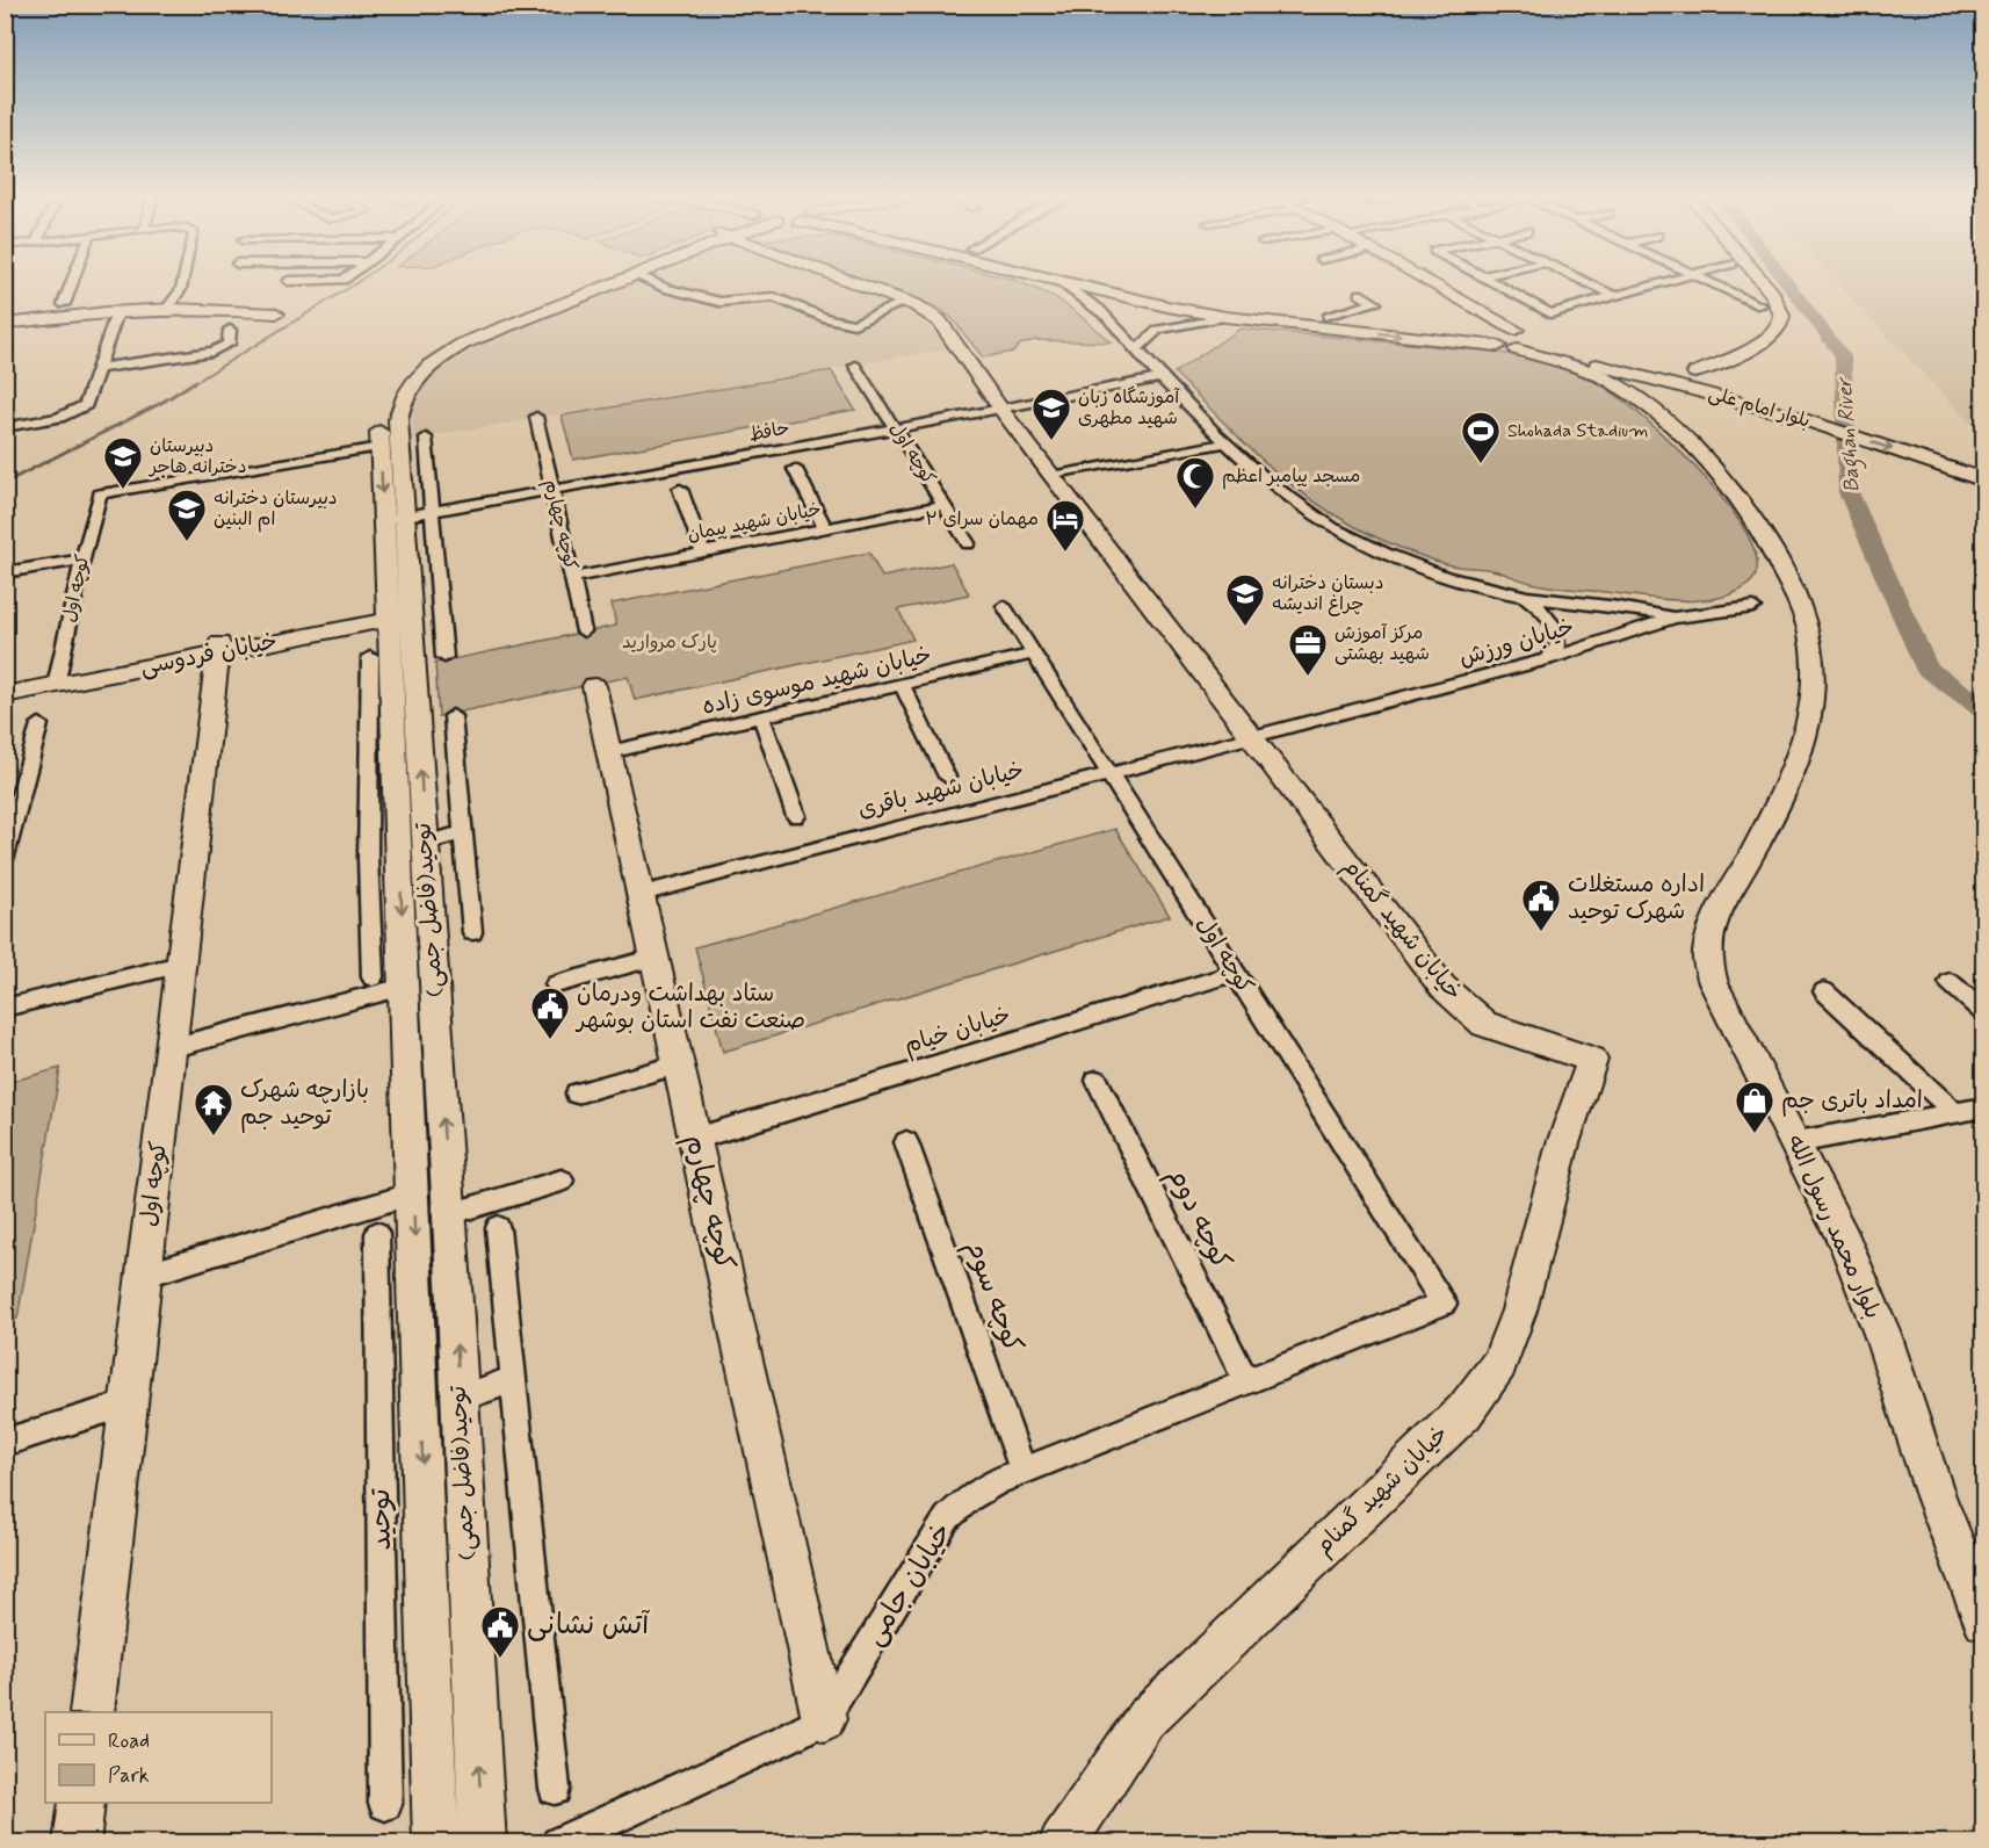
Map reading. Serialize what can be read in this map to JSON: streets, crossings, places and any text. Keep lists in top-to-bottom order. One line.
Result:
{"streets":{"street":["بلوار امام علی","حافظ","کوچه اول","خیابان شهید پیمان","کوچه چهارم","خیابان ورزش","خیابان فردوسی","خیابان شهید موسوی زاده","خیابان شهید باقری","توحید(فاضل جمی)","خیابان شهید گمنام","خیابان خیام","کوچه دوم","بلوار محمد رسول الله","کوچه سوم","توحید","خیابان جامی"]},"crossings":[["بلوار امام علی","بلوار محمد رسول الله"],["حافظ","کوچه اول"],["حافظ","کوچه چهارم"],["حافظ","توحید(فاضل جمی)"],["حافظ","خیابان شهید گمنام"],["کوچه اول","خیابان شهید پیمان"],["کوچه اول","خیابان فردوسی"],["کوچه اول","خیابان شهید موسوی زاده"],["کوچه اول","خیابان شهید باقری"],["کوچه اول","توحید(فاضل جمی)"],["کوچه اول","خیابان خیام"],["کوچه اول","خیابان جامی"],["خیابان شهید پیمان","کوچه چهارم"],["کوچه چهارم","خیابان شهید موسوی زاده"],["کوچه چهارم","خیابان شهید باقری"],["کوچه چهارم","خیابان خیام"],["کوچه چهارم","خیابان جامی"],["خیابان ورزش","خیابان شهید باقری"],["خیابان ورزش","خیابان شهید گمنام"],["خیابان فردوسی","توحید(فاضل جمی)"],["خیابان شهید باقری","خیابان شهید گمنام"],["کوچه دوم","خیابان جامی"],["کوچه سوم","خیابان جامی"]],"water":["Baghan River"],"parks":["پارک مروارید"],"places":{"school or university":["آموزشگاه زبان شهید مطهری","دبیرستان دخترانه هاجر","دبیرستان دخترانه ام البنین","دبستان دخترانه چراغ اندیشه"],"sports":["Shohada Stadium"],"mosque":["مسجد پیامبر اعظم"],"hotel":["مهمان سرای ۲"],"office":["مرکز آموزش شهید بهشتی"],"public building":["اداره مستغلات شهرک توحید","ستاد بهداشت ودرمان صنعت نفت استان بوشهر","آتش نشانی"],"shop":["امداد باتری جم"],"temple":["بازارچه شهرک توحید جم"]},"legend":["Road","Park"]}
